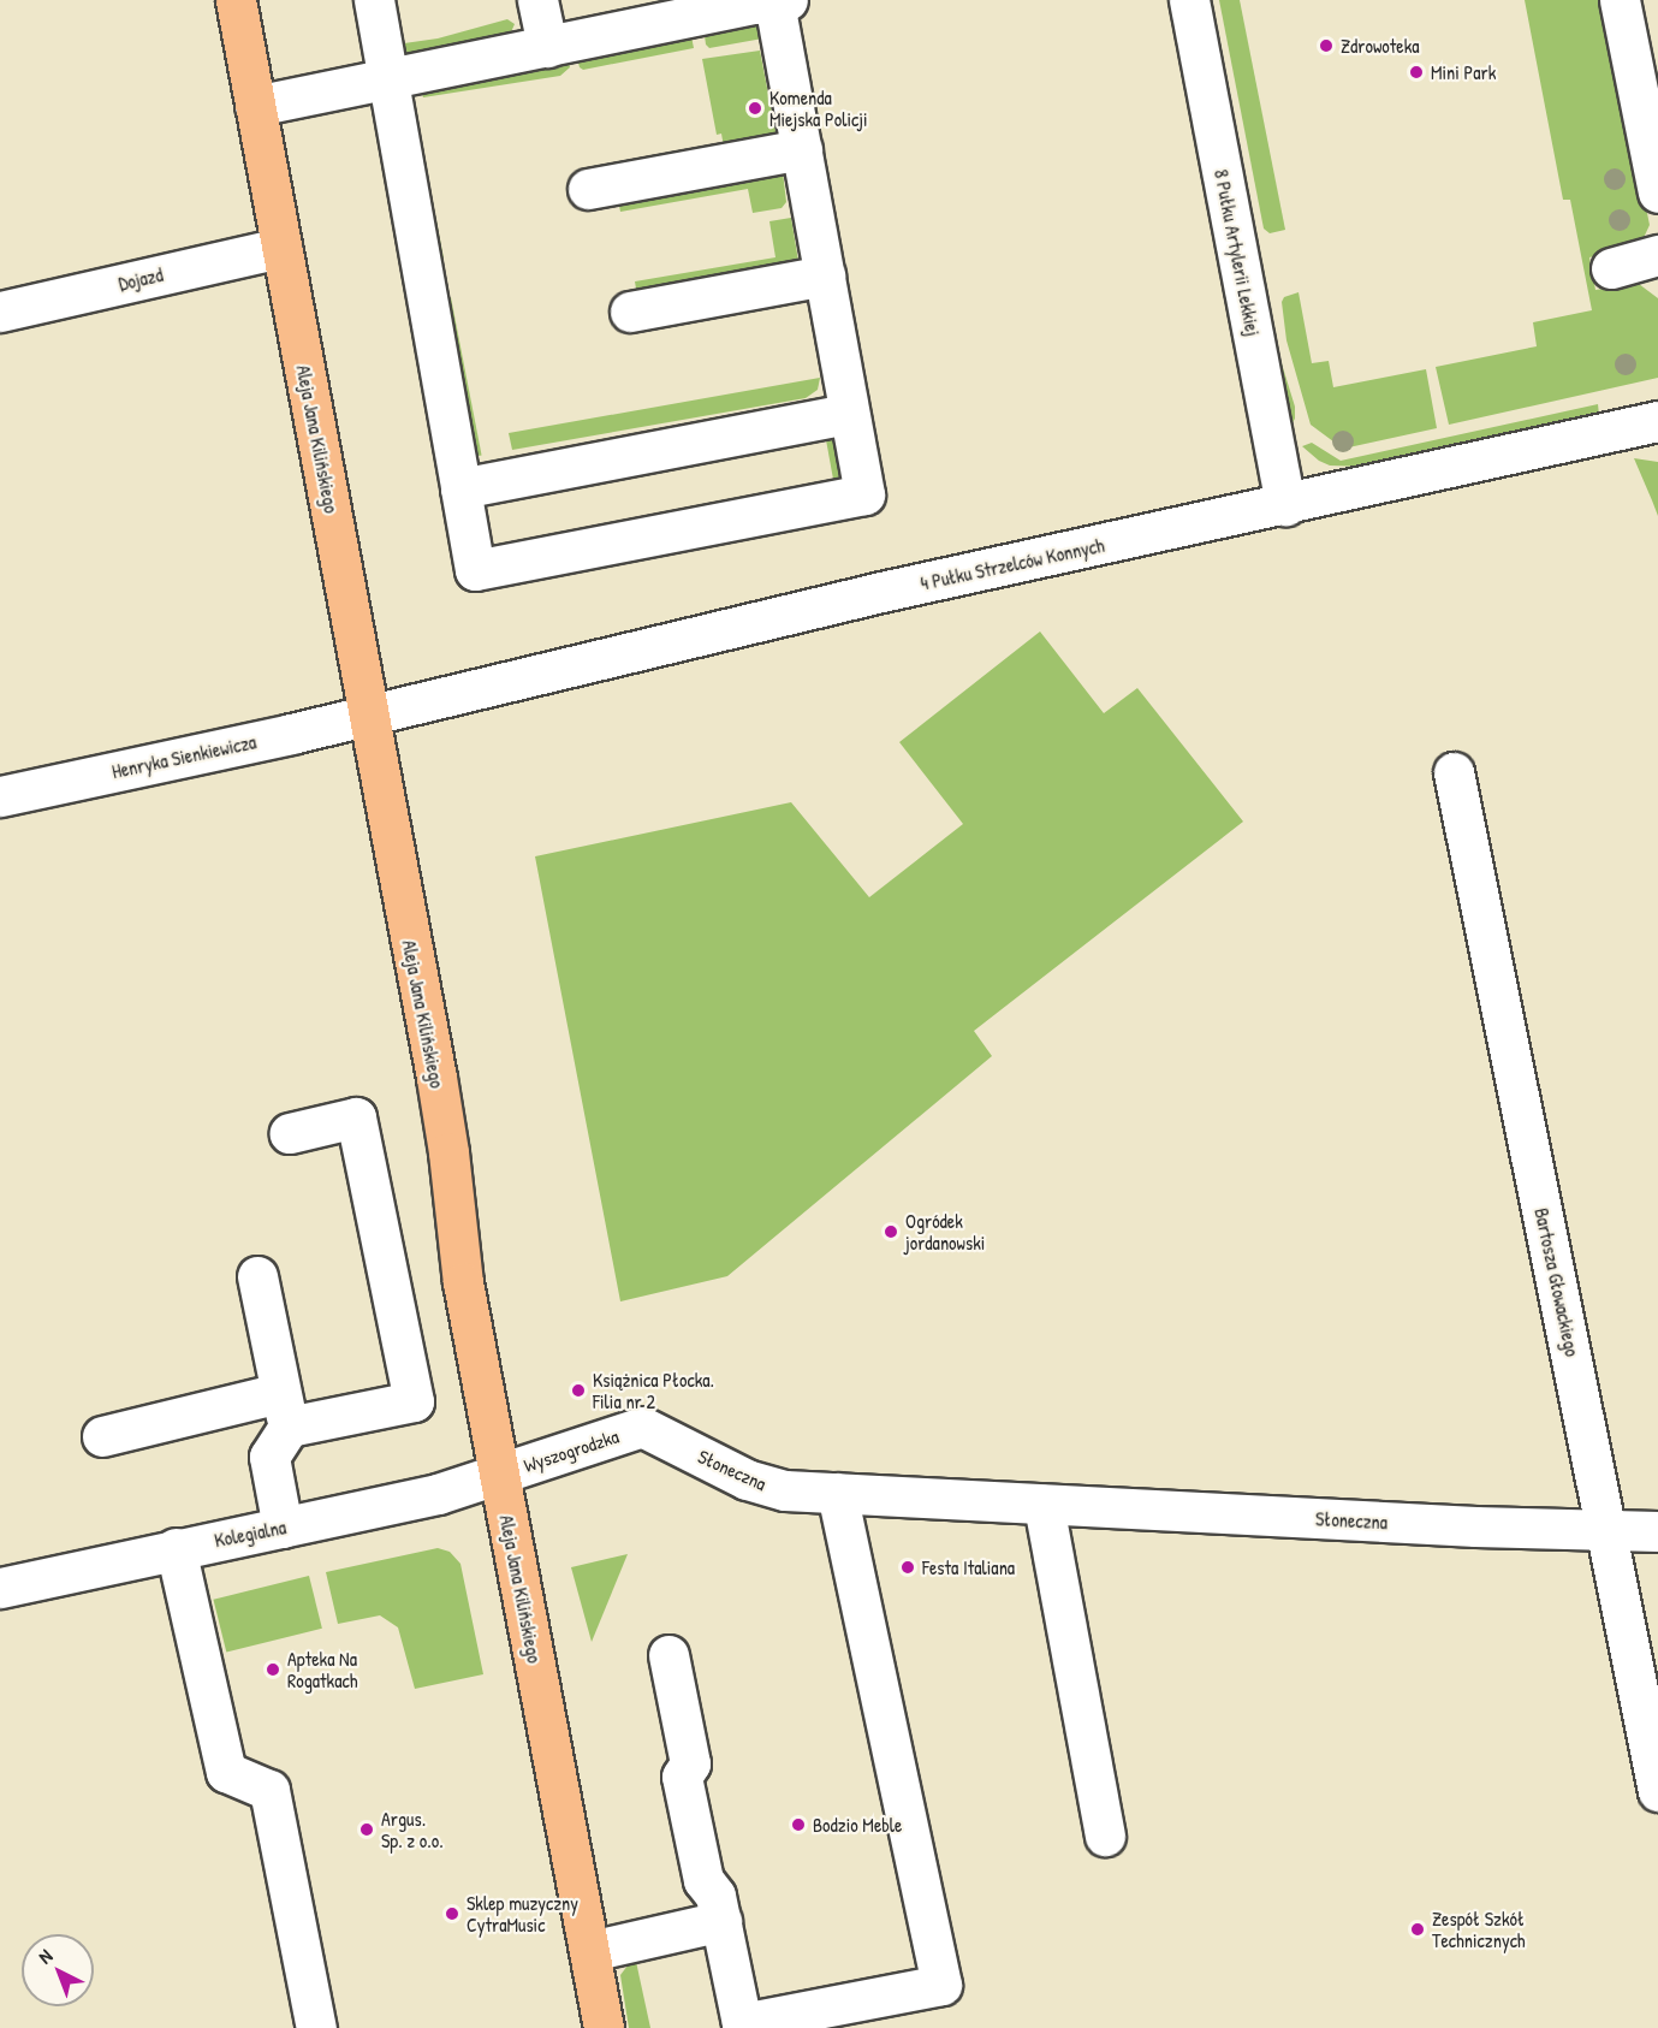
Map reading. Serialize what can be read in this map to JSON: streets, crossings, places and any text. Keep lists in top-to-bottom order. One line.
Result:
{"streets":{"main road":["Aleja Jana Kilińskiego"],"street":["8 Pułku Artylerii Lekkiej","Dojazd","4 Pułku Strzelców Konnych","Henryka Sienkiewicza","Bartosza Głowackiego","Wyszogrodzka","Słoneczna","Kolegialna"]},"crossings":[["8 Pułku Artylerii Lekkiej","4 Pułku Strzelców Konnych"],["Dojazd","Aleja Jana Kilińskiego"],["Aleja Jana Kilińskiego","4 Pułku Strzelców Konnych"],["Aleja Jana Kilińskiego","Henryka Sienkiewicza"],["Aleja Jana Kilińskiego","Wyszogrodzka"],["Aleja Jana Kilińskiego","Kolegialna"],["4 Pułku Strzelców Konnych","Henryka Sienkiewicza"],["Bartosza Głowackiego","Słoneczna"],["Wyszogrodzka","Słoneczna"],["Wyszogrodzka","Kolegialna"]],"places":["Zdrowoteka","Mini Park","Komenda Miejska Policji","Ogródek jordanowski","Książnica Płocka. Filia nr 2","Festa Italiana","Apteka Na Rogatkach","Bodzio Meble","Argus. Sp. z o.o.","Sklep muzyczny CytraMusic","Zespół Szkół Technicznych"],"north":"top left"}
